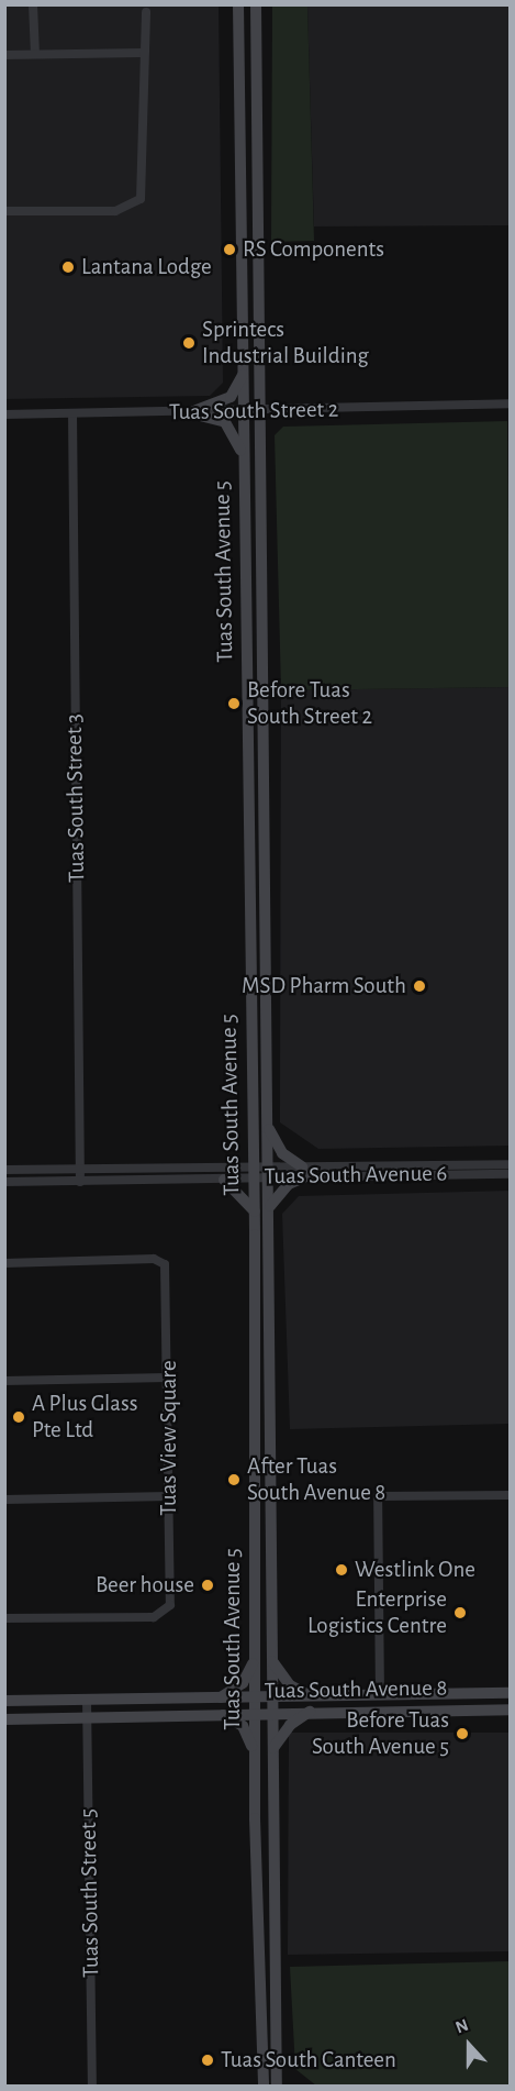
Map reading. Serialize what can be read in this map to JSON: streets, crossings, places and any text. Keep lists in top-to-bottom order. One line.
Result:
{"streets":{"main road":["Tuas South Avenue 5","Tuas South Avenue 8"],"street":["Tuas South Street 2","Tuas South Street 3","Tuas South Avenue 6","Tuas View Square","Tuas South Street 5"]},"crossings":[["Tuas South Street 2","Tuas South Avenue 5"],["Tuas South Street 2","Tuas South Street 3"],["Tuas South Avenue 5","Tuas South Avenue 6"],["Tuas South Avenue 5","Tuas South Avenue 8"],["Tuas South Street 3","Tuas South Avenue 6"],["Tuas South Avenue 8","Tuas South Street 5"]],"places":["RS Components","Lantana Lodge","Sprintecs Industrial Building","Before Tuas South Street 2","MSD Pharm South","A Plus Glass Pte Ltd","After Tuas South Avenue 8","Westlink One","Beer house","Enterprise Logistics Centre","Before Tuas South Avenue 5","Tuas South Canteen"],"north":"top"}
